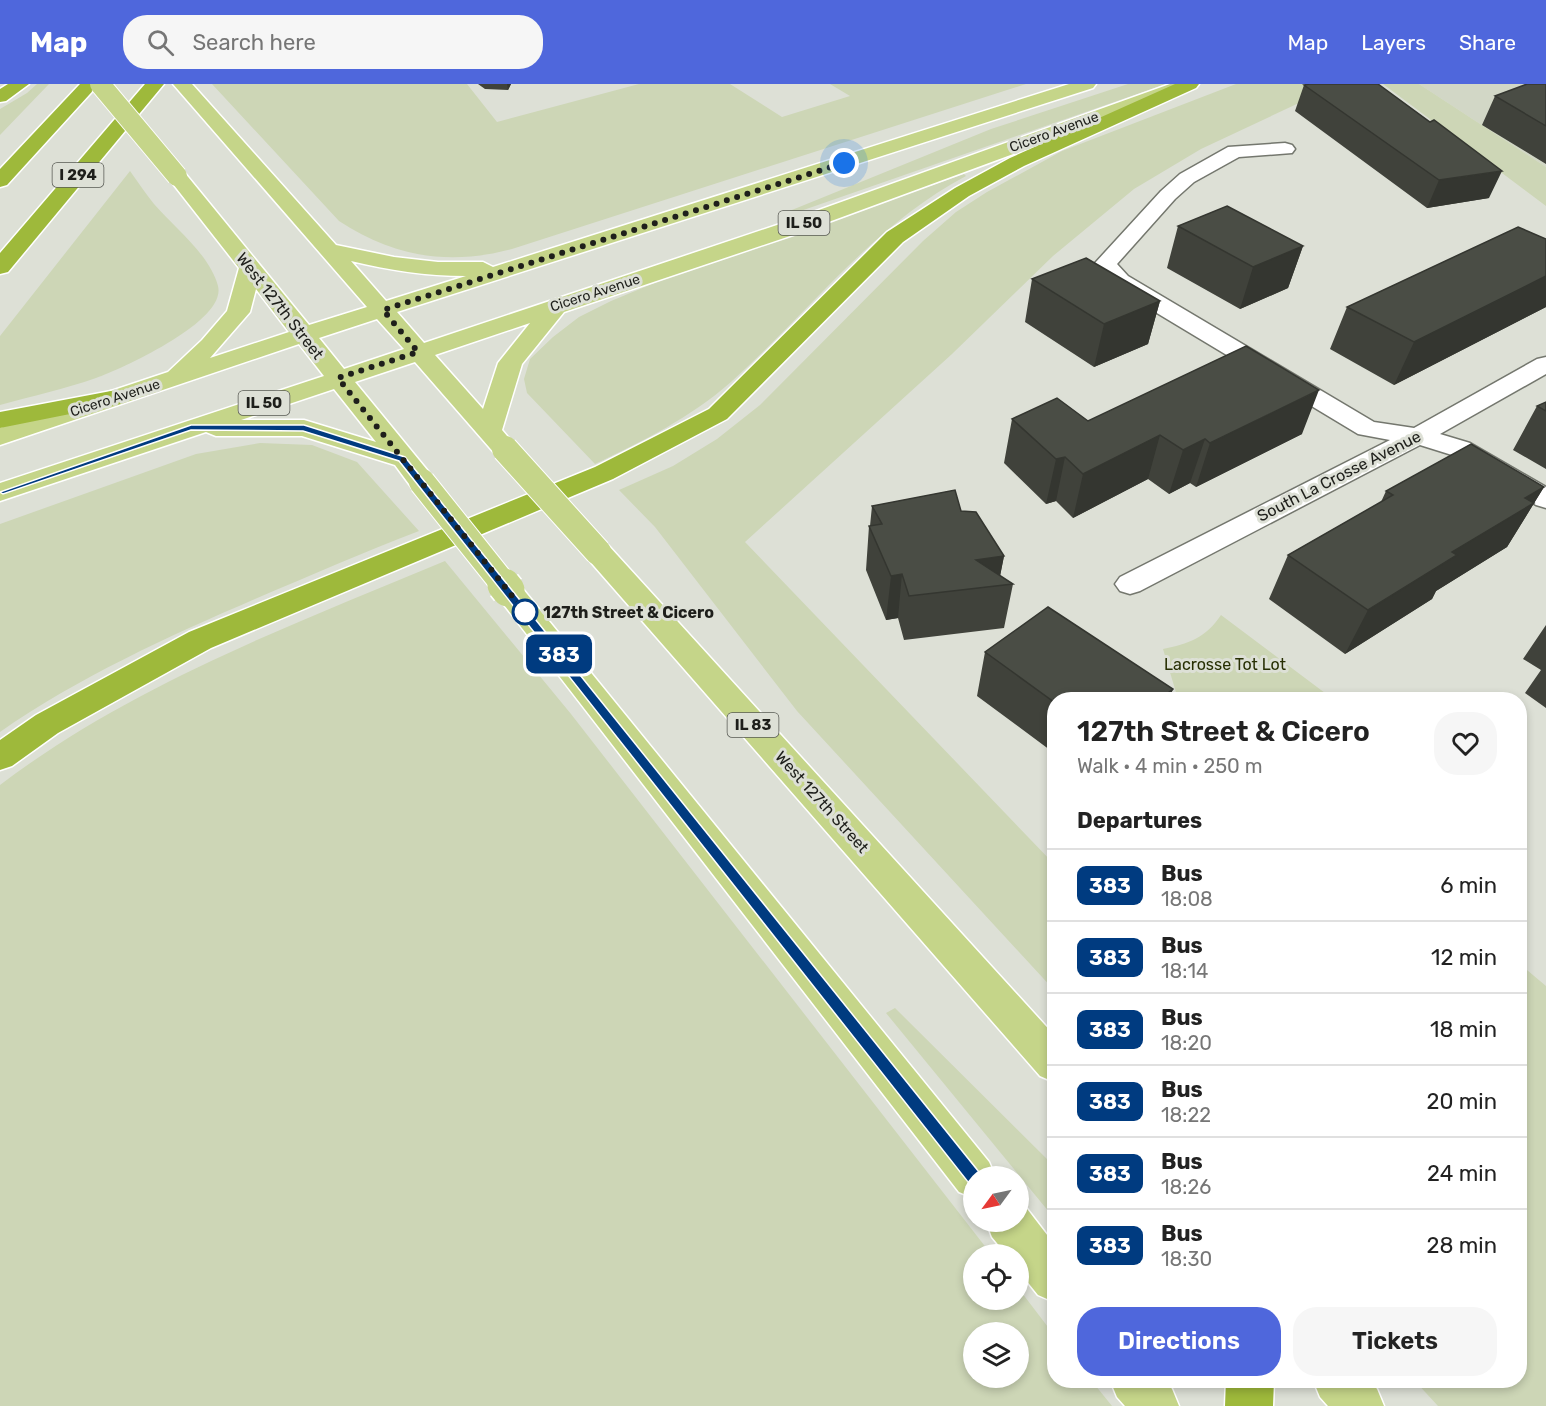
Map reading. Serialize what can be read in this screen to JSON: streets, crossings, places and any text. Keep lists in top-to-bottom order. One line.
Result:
{"streets":{"highway":["I 294"],"main road":["Cicero Avenue","IL 50","West 127th Street","IL 83"],"street":["South La Crosse Avenue"]},"crossings":[["Cicero Avenue","West 127th Street"]],"parks":["Lacrosse Tot Lot"],"places":["127th Street & Cicero"],"lines":["bus line 383"],"north":"bottom left","page":{"header":"Map","search":"Search here","nav":["Map","Layers","Share"],"on_map":"383","heading":[["127th Street & Cicero","Walk · 4 min · 250 m"],"Departures"],"list":[{"mark":"383","name":"Bus","note":"18:08","value":"6 min"},{"mark":"383","name":"Bus","note":"18:14","value":"12 min"},{"mark":"383","name":"Bus","note":"18:20","value":"18 min"},{"mark":"383","name":"Bus","note":"18:22","value":"20 min"},{"mark":"383","name":"Bus","note":"18:26","value":"24 min"},{"mark":"383","name":"Bus","note":"18:30","value":"28 min"}],"buttons":["Directions","Tickets"]}}
